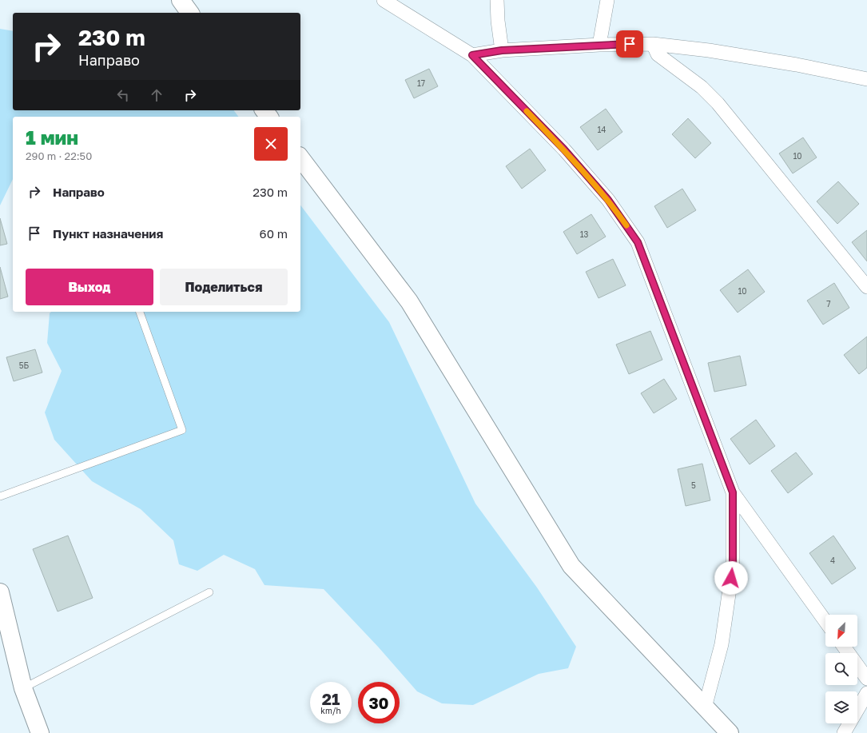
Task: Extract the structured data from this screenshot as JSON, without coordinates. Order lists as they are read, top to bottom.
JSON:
{
  "house_numbers": [
    "17",
    "14",
    "10",
    "13",
    "10",
    "7",
    "5Б",
    "5",
    "4"
  ],
  "north": "bottom left",
  "page": {
    "turn": ["230 m", "Направо"],
    "heading": ["1 мин", "290 m · 22:50"],
    "list": [
      {
        "name": "Направо",
        "value": "230 m"
      },
      {
        "name": "Пункт назначения",
        "value": "60 m"
      }
    ],
    "buttons": ["Выход", "Поделиться"],
    "speed": "21 km/h",
    "limit": "30"
  }
}
